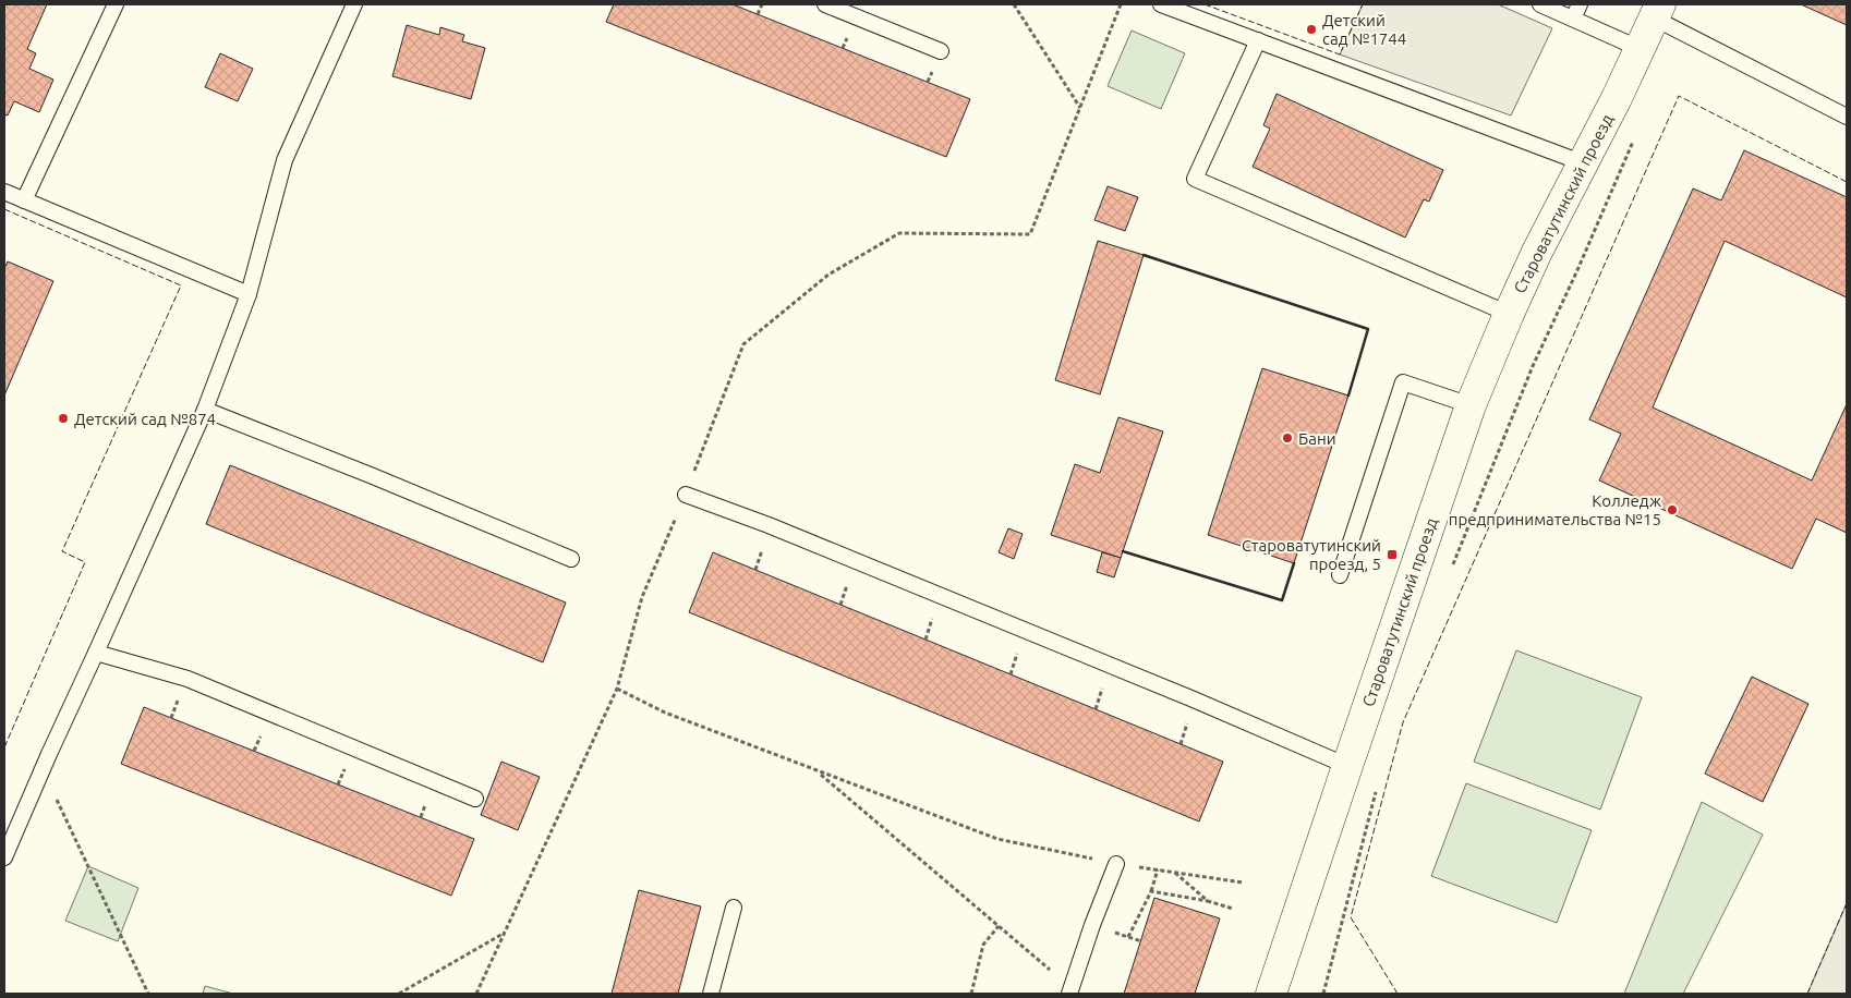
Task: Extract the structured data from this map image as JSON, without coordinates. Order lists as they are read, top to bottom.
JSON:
{
  "streets": {
    "street": ["Староватутинский проезд"]
  },
  "places": {
    "other": [
      "Детский сад №1744",
      "Детский сад №874",
      "Бани",
      "Колледж предпринимательства №15"
    ],
    "transit": ["Староватутинский проезд, 5"]
  }
}
